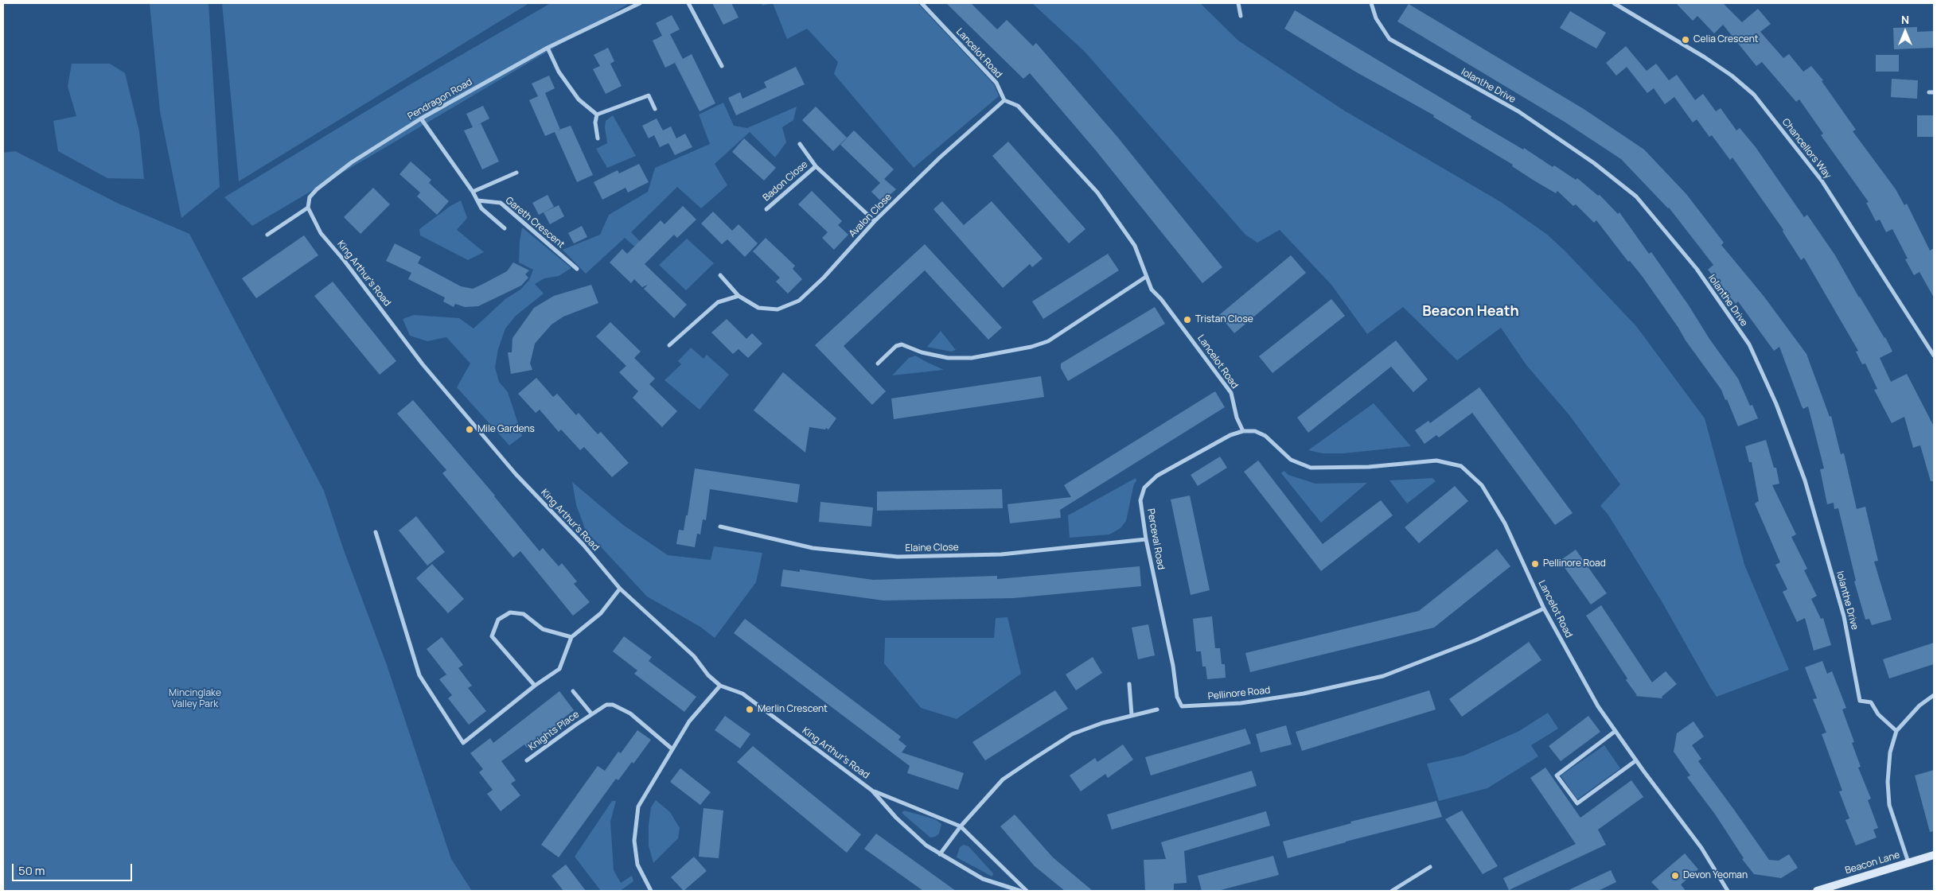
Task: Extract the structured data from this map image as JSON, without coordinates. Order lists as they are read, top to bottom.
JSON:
{
  "streets": {
    "street": [
      "Lancelot Road",
      "Iolanthe Drive",
      "Pendragon Road",
      "Chancellors Way",
      "Badon Close",
      "Avalon Close",
      "Gareth Crescent",
      "King Arthur's Road",
      "Perceval Road",
      "Elaine Close",
      "Pellinore Road",
      "Knights Place",
      "Beacon Lane"
    ]
  },
  "crossings": [
    ["Lancelot Road", "Avalon Close"],
    ["Lancelot Road", "Perceval Road"],
    ["Lancelot Road", "Pellinore Road"],
    ["Pendragon Road", "King Arthur's Road"],
    ["Badon Close", "Avalon Close"],
    ["Perceval Road", "Elaine Close"],
    ["Perceval Road", "Pellinore Road"]
  ],
  "districts": ["Beacon Heath"],
  "parks": ["Mincinglake Valley Park"],
  "places": [
    "Celia Crescent",
    "Tristan Close",
    "Mile Gardens",
    "Pellinore Road",
    "Merlin Crescent",
    "Devon Yeoman"
  ],
  "scale_bar": "50 m",
  "north": "top"
}
